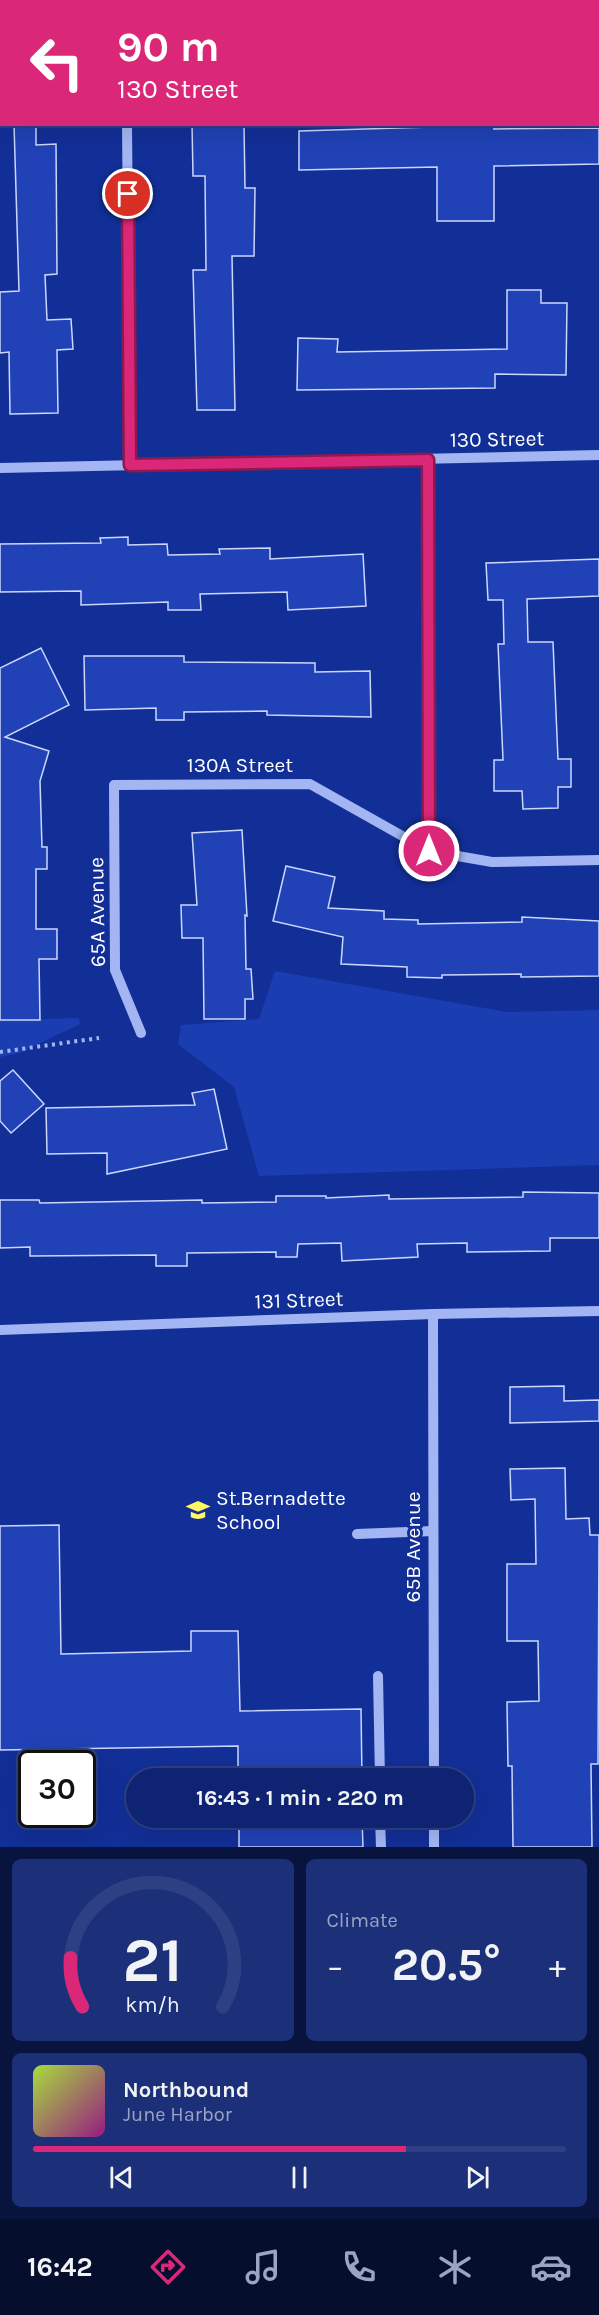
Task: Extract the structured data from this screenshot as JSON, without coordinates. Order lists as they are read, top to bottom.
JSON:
{
  "streets": {
    "street": [
      "130 Street",
      "130A Street",
      "65A Avenue",
      "131 Street",
      "65B Avenue"
    ]
  },
  "crossings": [
    ["130A Street", "65A Avenue"],
    ["131 Street", "65B Avenue"]
  ],
  "places": {
    "school or university": ["St.Bernadette School"]
  },
  "page": {
    "turn": ["90 m", "130 Street"],
    "limit": "30",
    "trip": "16:43 · 1 min · 220 m",
    "tile": "Climate",
    "heat": ["−", "20.5°", "+"],
    "song": ["Northbound", "June Harbor"],
    "tabs": "16:42",
    "gauge": ["21", "km/h"]
  }
}
